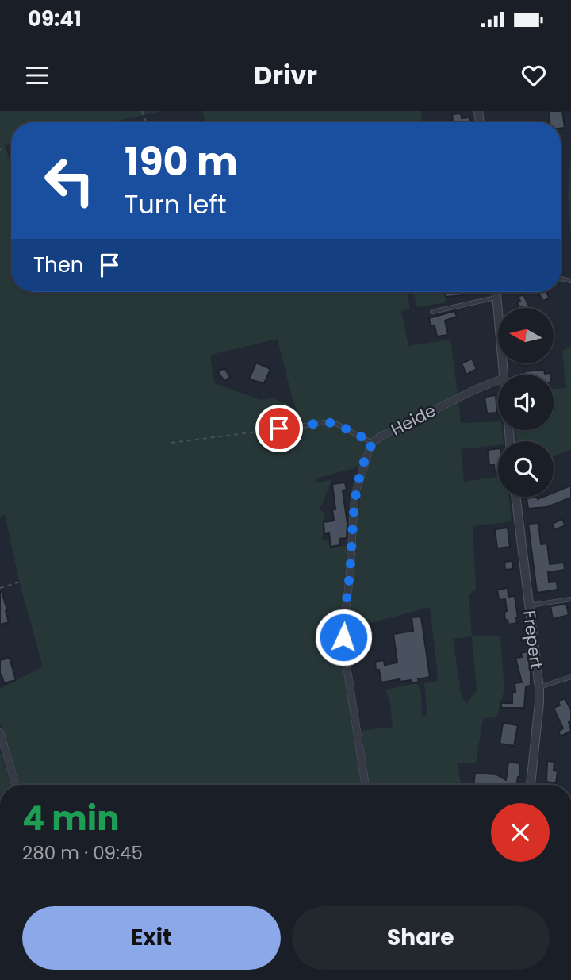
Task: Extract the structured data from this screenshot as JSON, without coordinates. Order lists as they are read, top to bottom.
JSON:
{
  "streets": {
    "street": ["Heide", "Frepert"]
  },
  "north": "left",
  "page": {
    "status": "09:41",
    "header": "Drivr",
    "turn": ["190 m", "Turn left"],
    "then": "Then",
    "heading": ["4 min", "280 m · 09:45"],
    "buttons": ["Exit", "Share"]
  }
}
